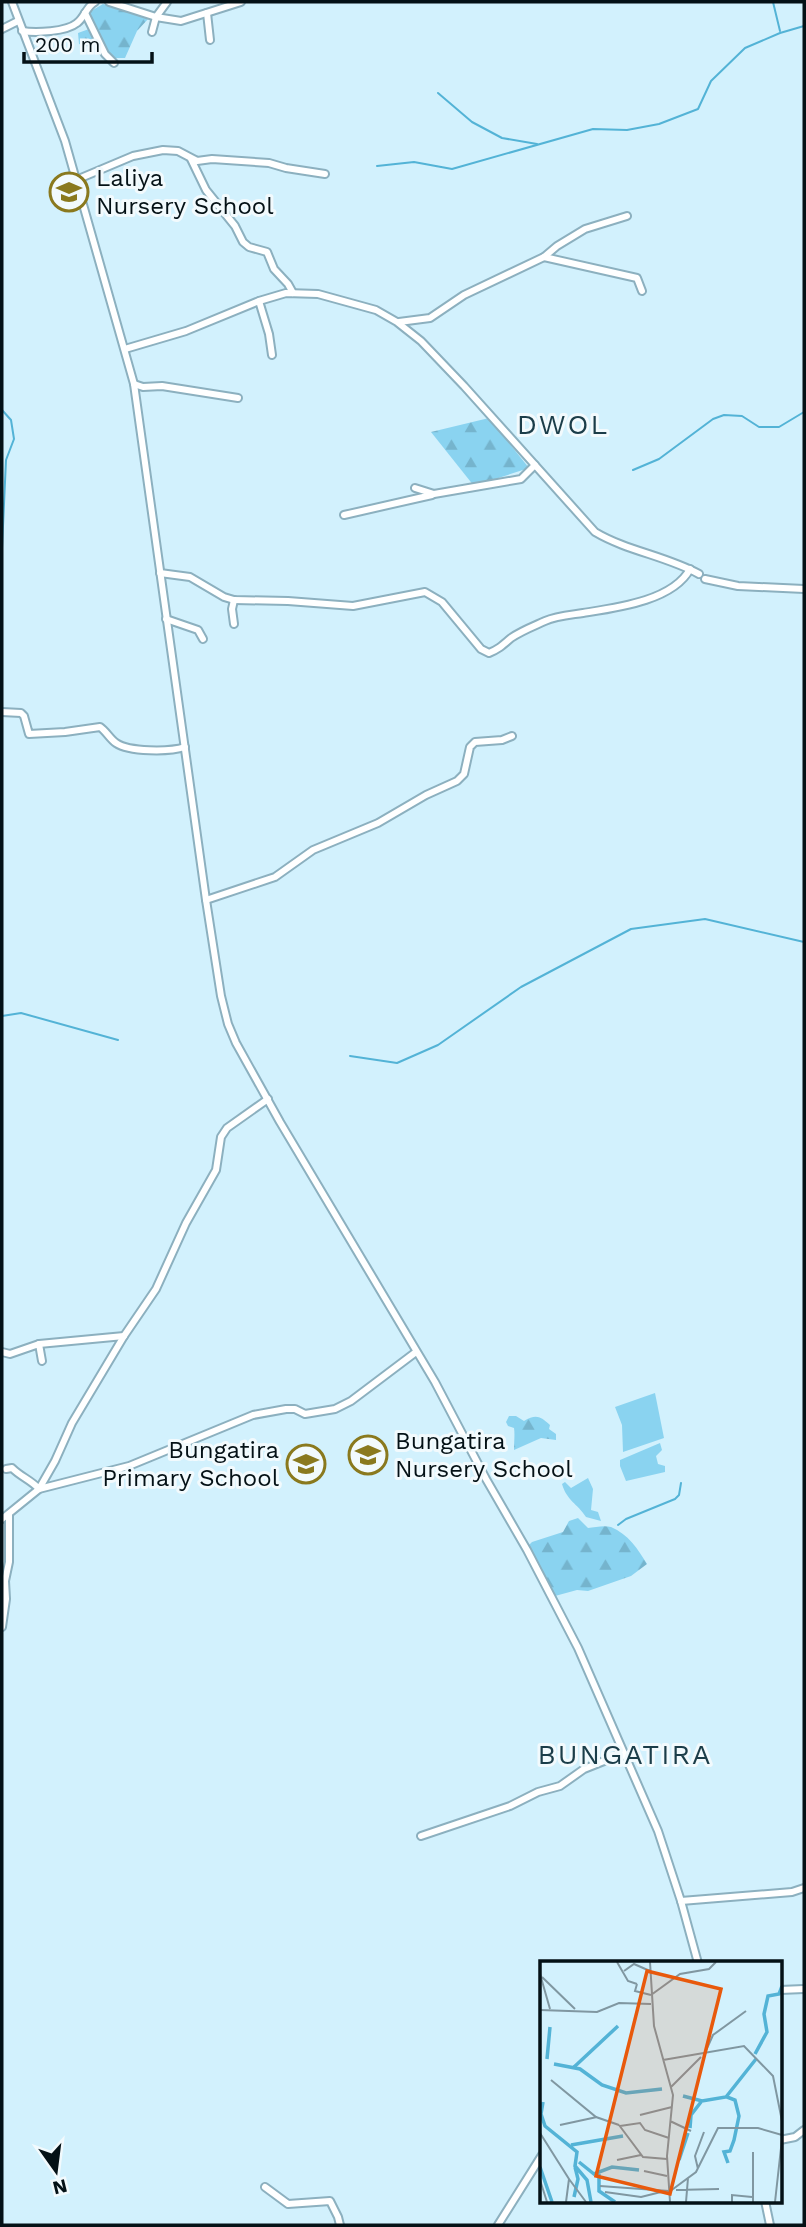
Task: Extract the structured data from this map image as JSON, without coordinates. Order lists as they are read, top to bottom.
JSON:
{
  "districts": ["DWOL", "BUNGATIRA"],
  "places": {
    "school or university": ["Laliya Nursery School", "Bungatira Nursery School", "Bungatira Primary School"]
  },
  "scale_bar": "200 m",
  "north": "bottom"
}
